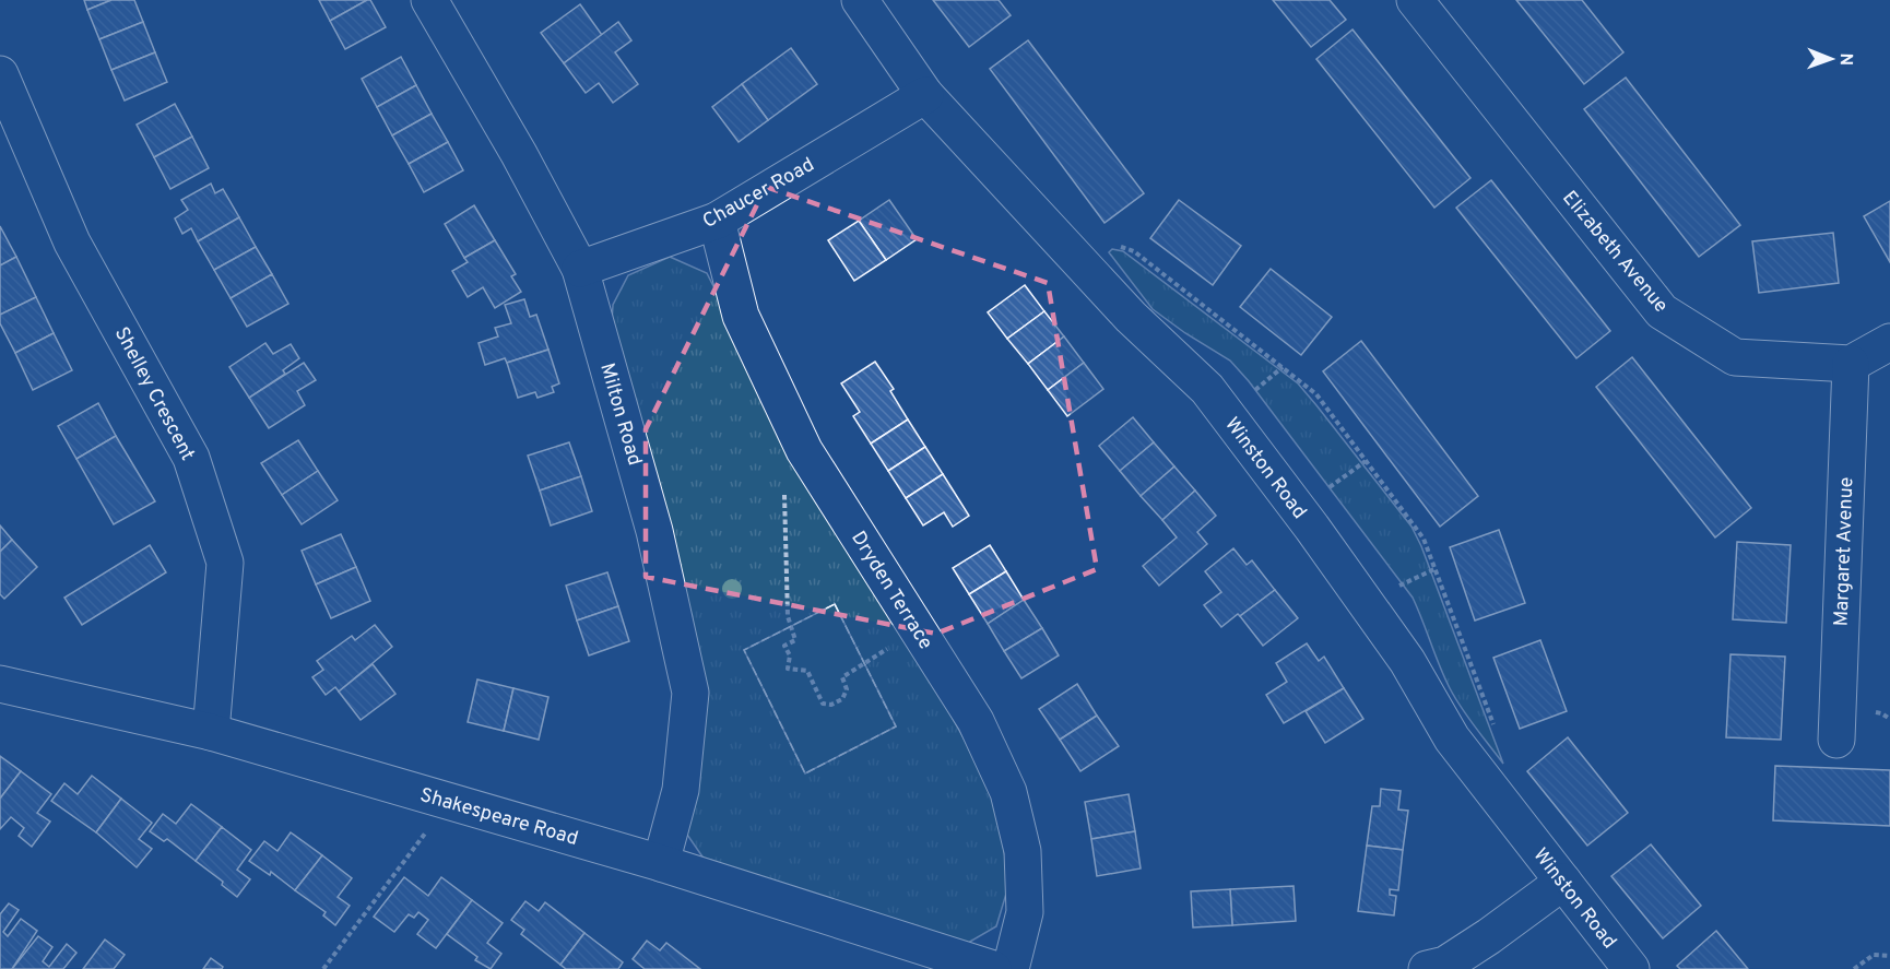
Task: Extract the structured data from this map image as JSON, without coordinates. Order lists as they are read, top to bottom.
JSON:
{
  "streets": {
    "street": [
      "Chaucer Road",
      "Elizabeth Avenue",
      "Shelley Crescent",
      "Milton Road",
      "Winston Road",
      "Margaret Avenue",
      "Dryden Terrace",
      "Shakespeare Road"
    ]
  },
  "crossings": [
    ["Chaucer Road", "Milton Road"],
    ["Chaucer Road", "Winston Road"],
    ["Chaucer Road", "Dryden Terrace"],
    ["Elizabeth Avenue", "Margaret Avenue"],
    ["Shelley Crescent", "Shakespeare Road"],
    ["Milton Road", "Shakespeare Road"]
  ],
  "north": "right"
}
